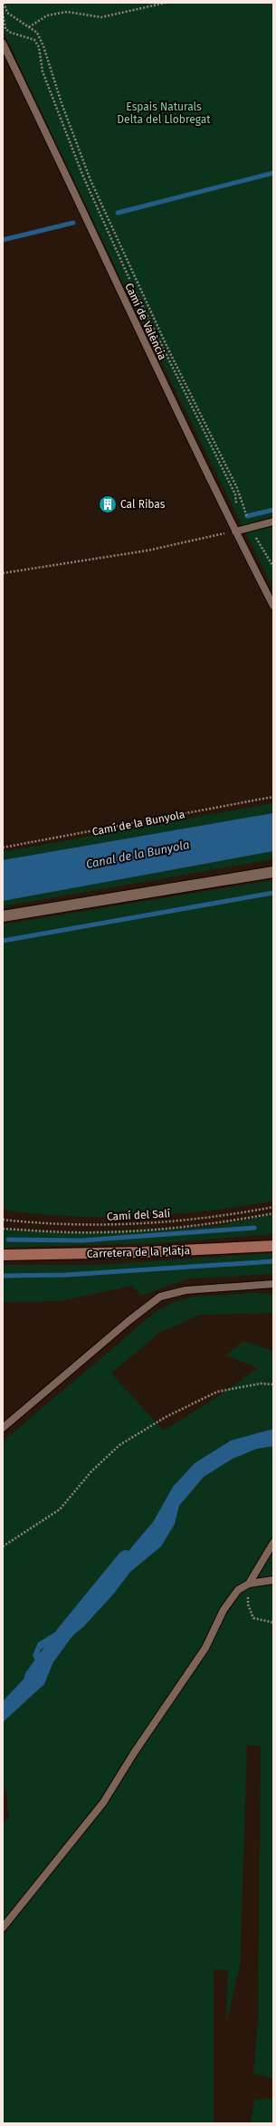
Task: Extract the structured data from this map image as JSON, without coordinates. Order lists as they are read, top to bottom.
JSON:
{
  "streets": {
    "street": ["Carretera de la Platja"],
    "lane": ["Camí de València"],
    "path": ["Camí de la Bunyola", "Camí del Salí"]
  },
  "water": ["Canal de la Bunyola"],
  "parks": ["Espais Naturals Delta del Llobregat"],
  "places": {
    "building": ["Cal Ribas"]
  }
}
